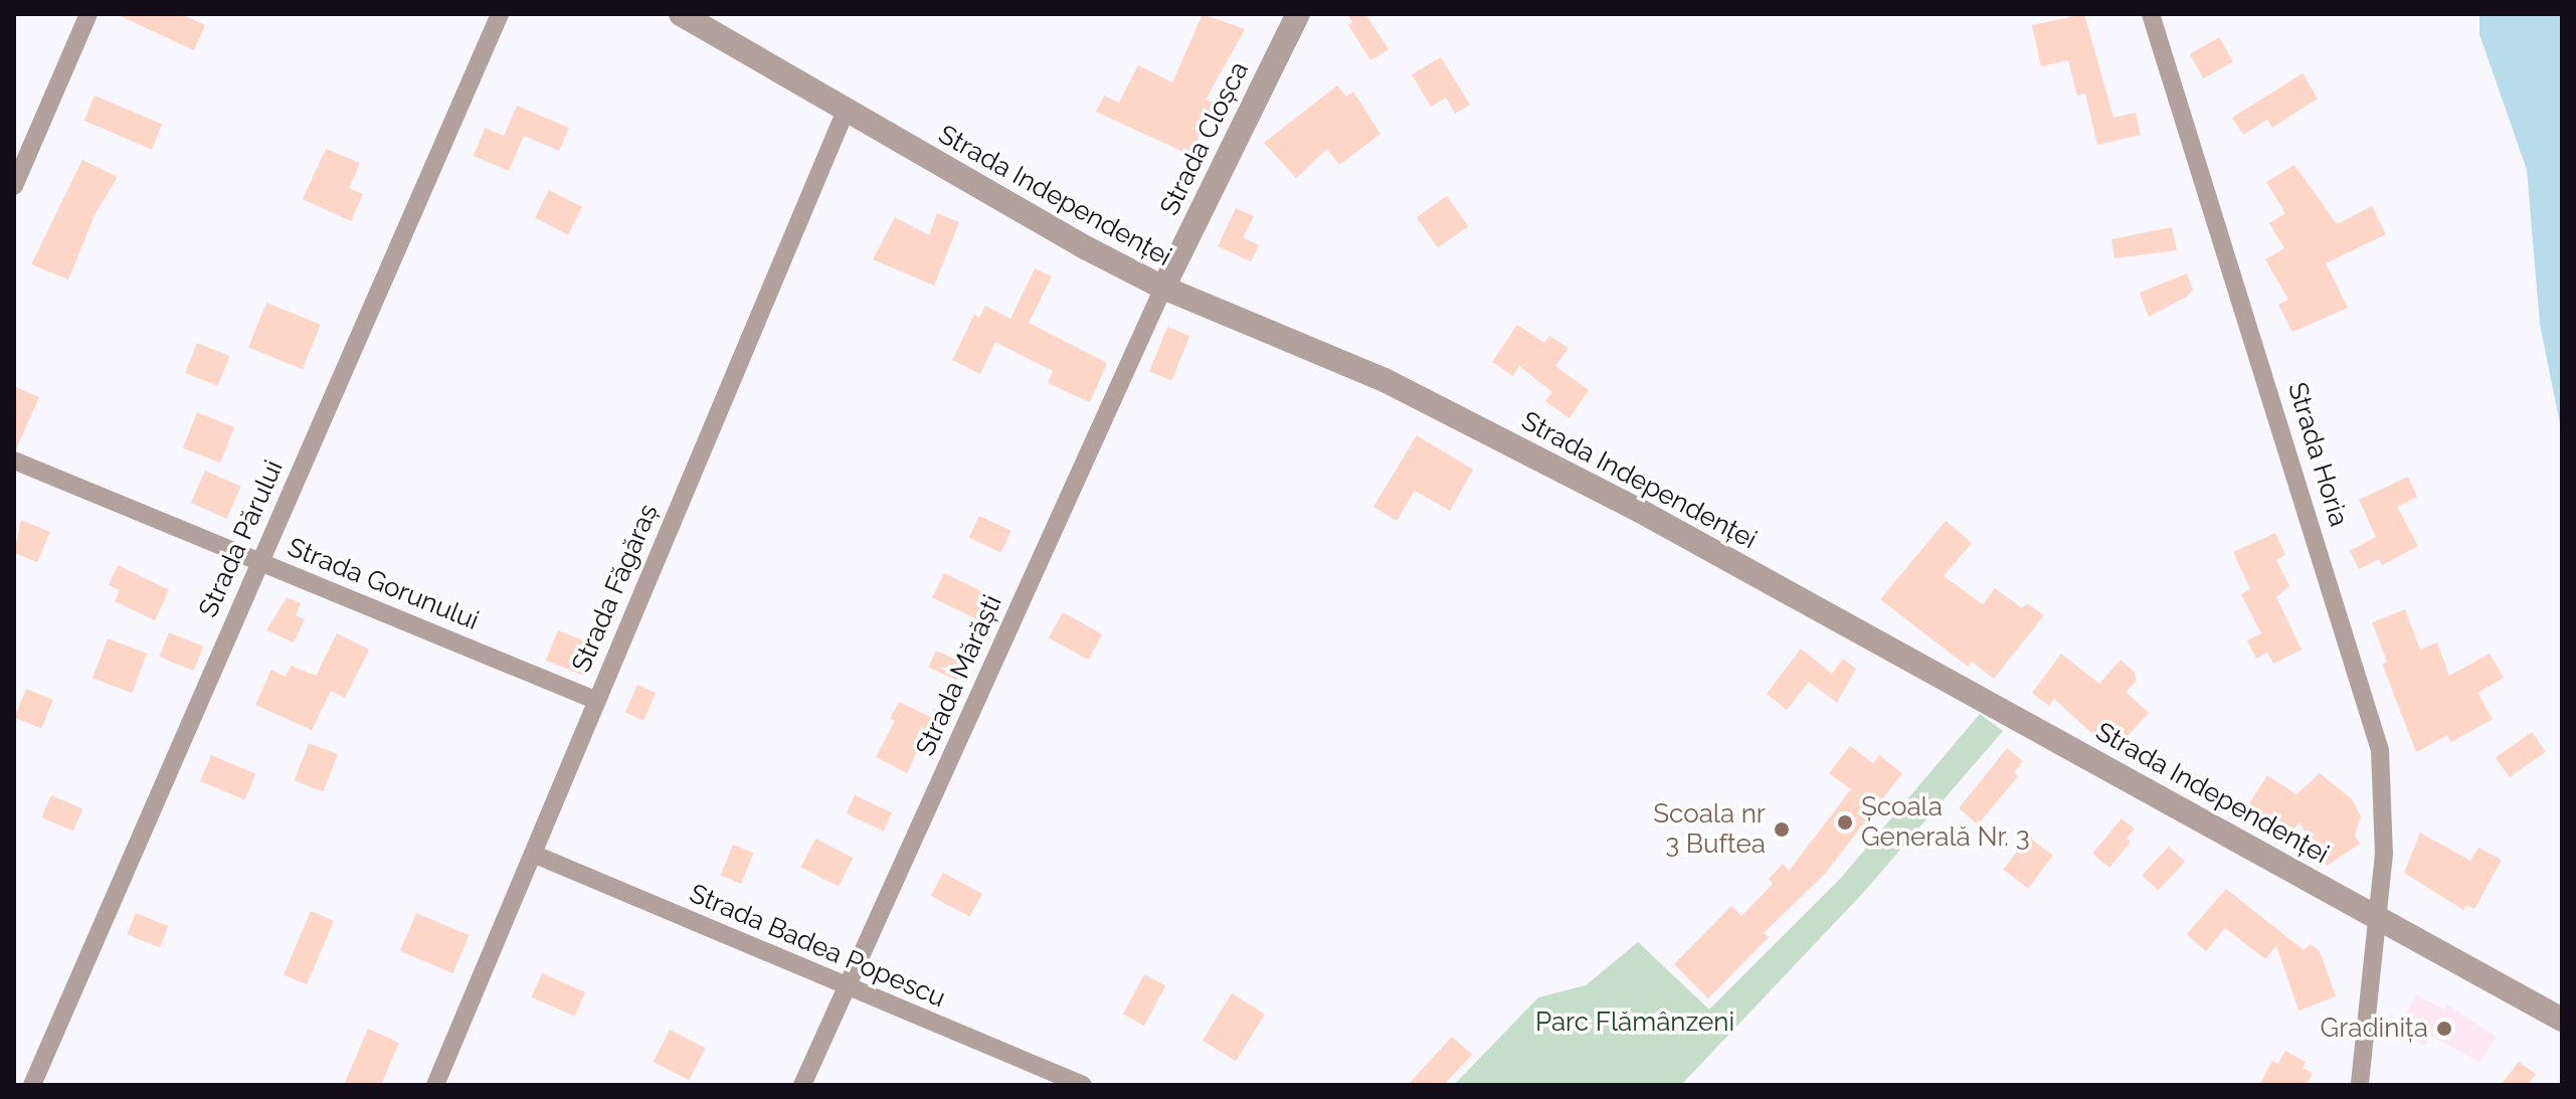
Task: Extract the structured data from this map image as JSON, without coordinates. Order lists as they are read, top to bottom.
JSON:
{
  "streets": {
    "street": [
      "Strada Cloșca",
      "Strada Independenței",
      "Strada Horia",
      "Strada Părului",
      "Strada Gorunului",
      "Strada Făgăraș",
      "Strada Mărăști",
      "Strada Badea Popescu"
    ]
  },
  "crossings": [
    ["Strada Cloșca", "Strada Independenței"],
    ["Strada Cloșca", "Strada Mărăști"],
    ["Strada Independenței", "Strada Horia"],
    ["Strada Independenței", "Strada Făgăraș"],
    ["Strada Independenței", "Strada Mărăști"],
    ["Strada Părului", "Strada Gorunului"],
    ["Strada Gorunului", "Strada Făgăraș"],
    ["Strada Făgăraș", "Strada Badea Popescu"],
    ["Strada Mărăști", "Strada Badea Popescu"]
  ],
  "parks": ["Parc Flămânzeni"],
  "places": ["Școala Generală Nr. 3", "Scoala nr 3 Buftea", "Gradinița"]
}
